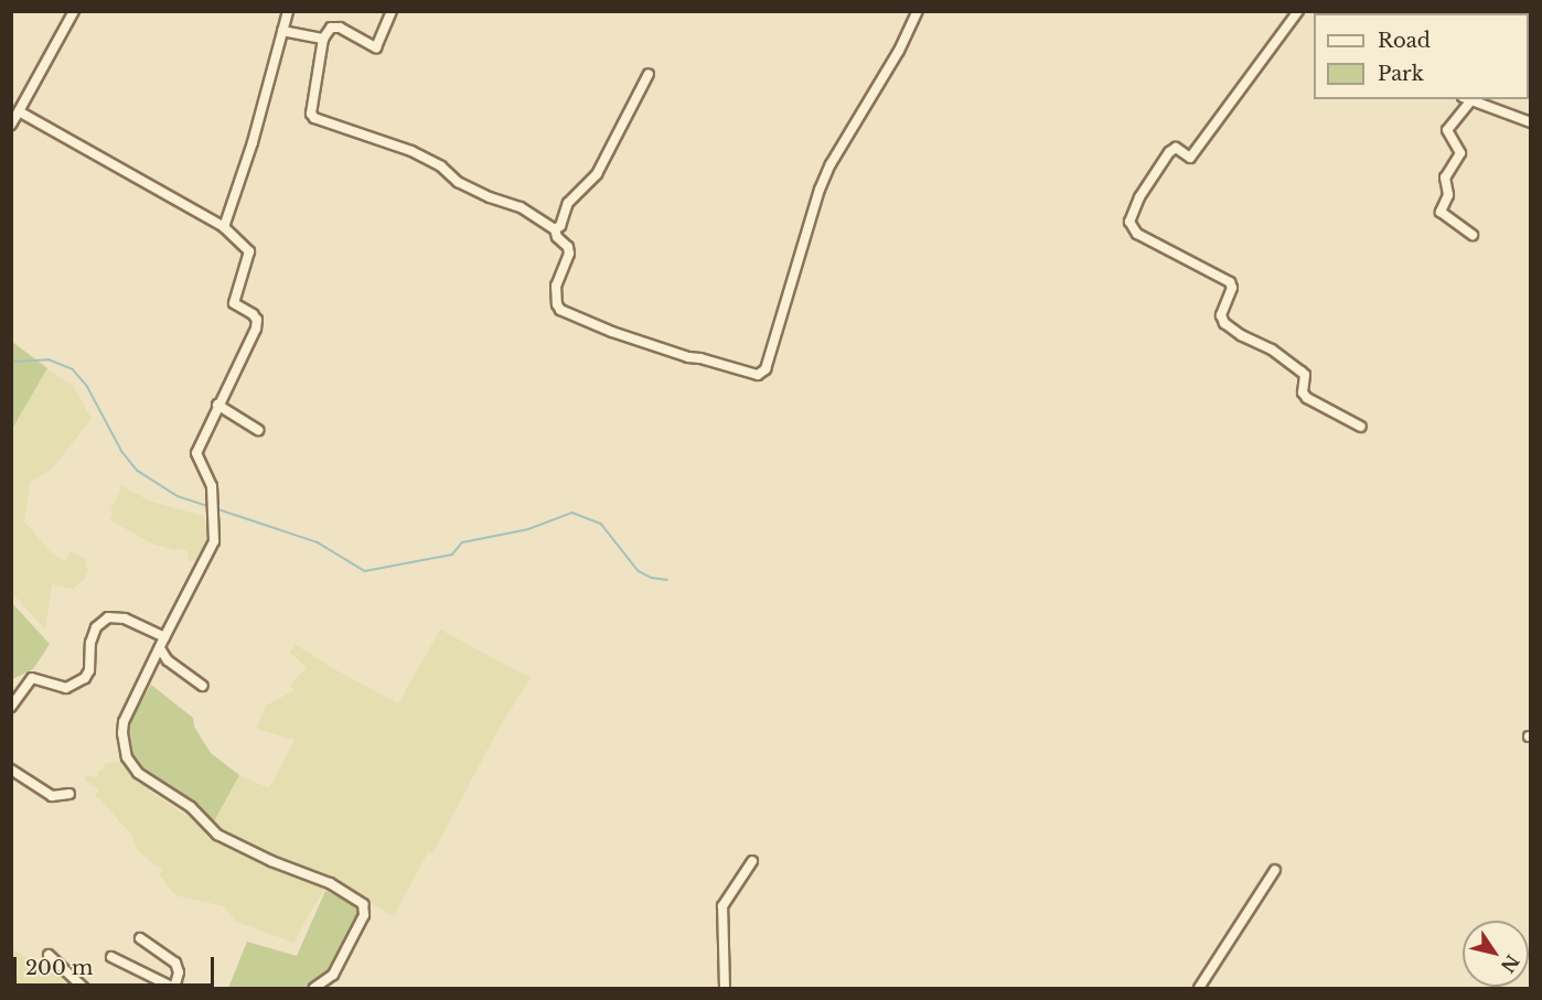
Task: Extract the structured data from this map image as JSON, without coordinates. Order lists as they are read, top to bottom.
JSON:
{
  "legend": ["Road", "Park"],
  "scale_bar": "200 m",
  "north": "bottom right"
}
